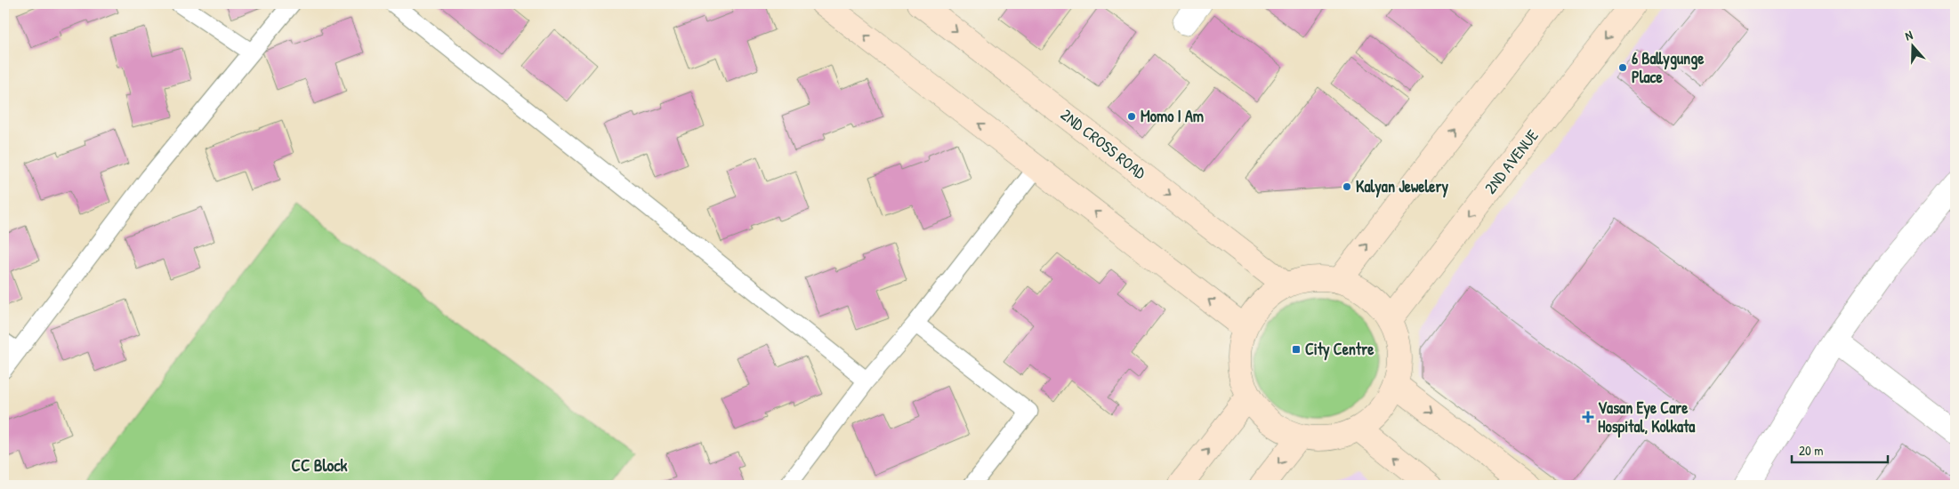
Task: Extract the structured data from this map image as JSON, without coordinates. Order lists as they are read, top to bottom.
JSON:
{
  "streets": {
    "street": ["2ND CROSS ROAD", "2ND AVENUE"]
  },
  "districts": ["CC Block"],
  "places": {
    "other": ["6 Ballygunge Place", "Momo I Am", "Kalyan Jewelery"],
    "transit": ["City Centre"],
    "health": ["Vasan Eye Care Hospital, Kolkata"]
  },
  "scale_bar": "20 m",
  "north": "top"
}
